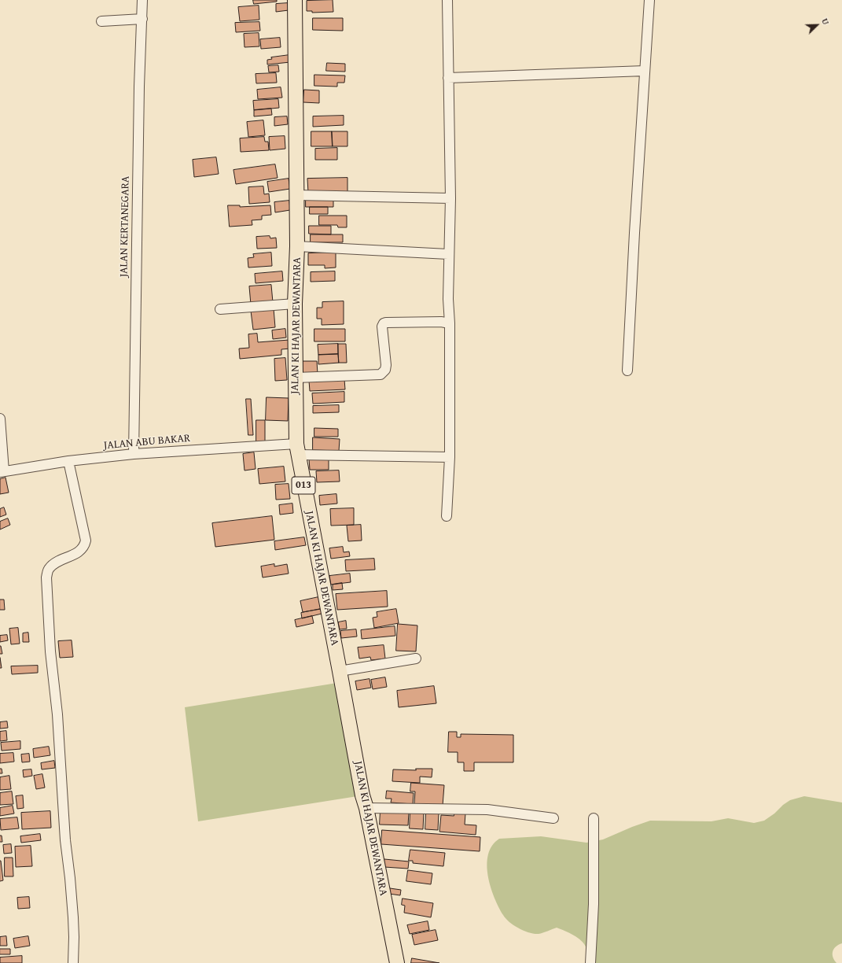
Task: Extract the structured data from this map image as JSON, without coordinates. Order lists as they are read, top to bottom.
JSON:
{
  "streets": {
    "main road": ["JALAN KI HAJAR DEWANTARA", "013"],
    "street": ["JALAN KERTANEGARA", "JALAN ABU BAKAR"]
  },
  "crossings": [
    ["JALAN KERTANEGARA", "JALAN ABU BAKAR"],
    ["JALAN KI HAJAR DEWANTARA", "JALAN ABU BAKAR"]
  ],
  "north": "top right"
}
